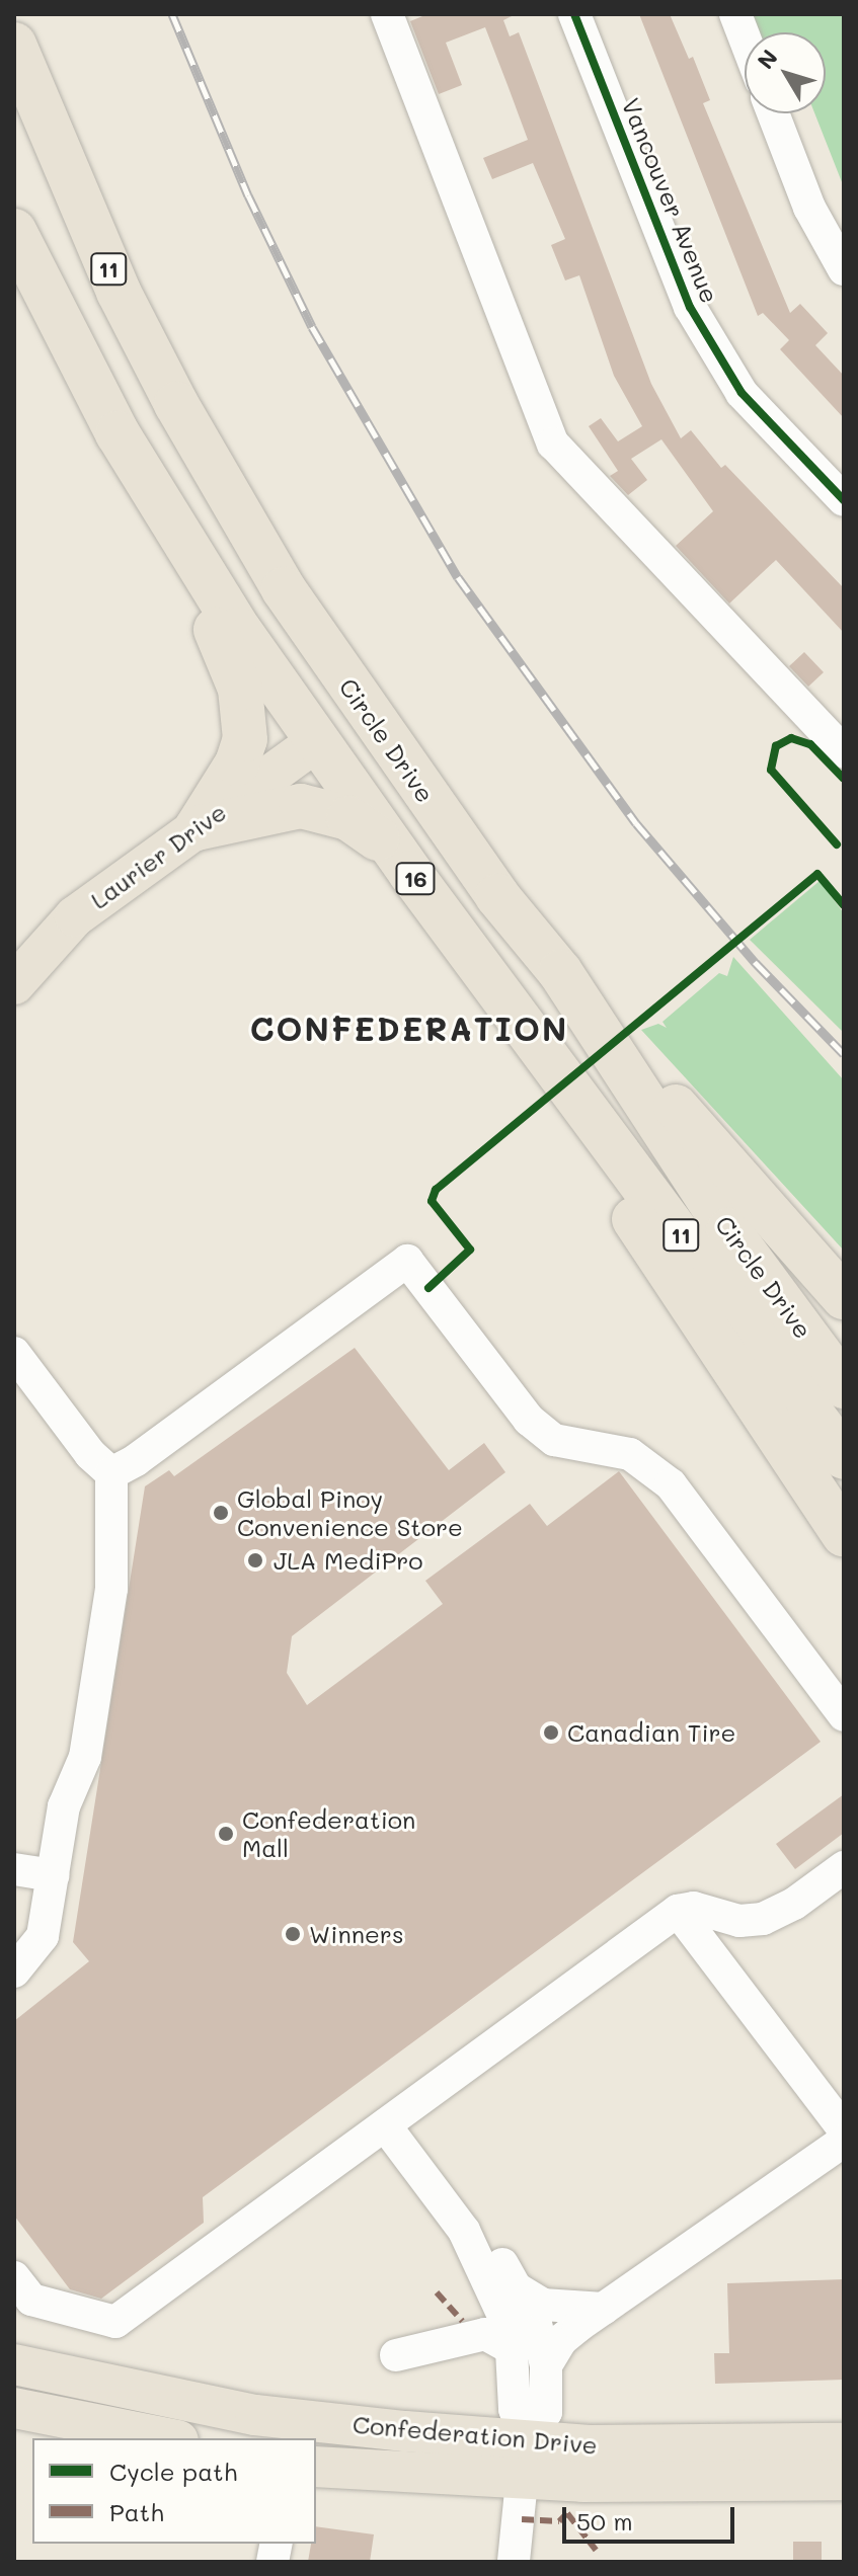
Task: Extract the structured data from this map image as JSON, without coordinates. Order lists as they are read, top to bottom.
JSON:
{
  "streets": {
    "highway": ["11", "Circle Drive", "16"],
    "main road": ["Laurier Drive", "Confederation Drive"],
    "street": ["Vancouver Avenue"]
  },
  "crossings": [
    ["Circle Drive", "Laurier Drive"],
    ["Circle Drive", "16"],
    ["Laurier Drive", "16"]
  ],
  "districts": ["CONFEDERATION"],
  "places": [
    "Global Pinoy Convenience Store",
    "JLA MediPro",
    "Canadian Tire",
    "Confederation Mall",
    "Winners"
  ],
  "legend": ["Cycle path", "Path"],
  "scale_bar": "50 m",
  "north": "top left"
}
